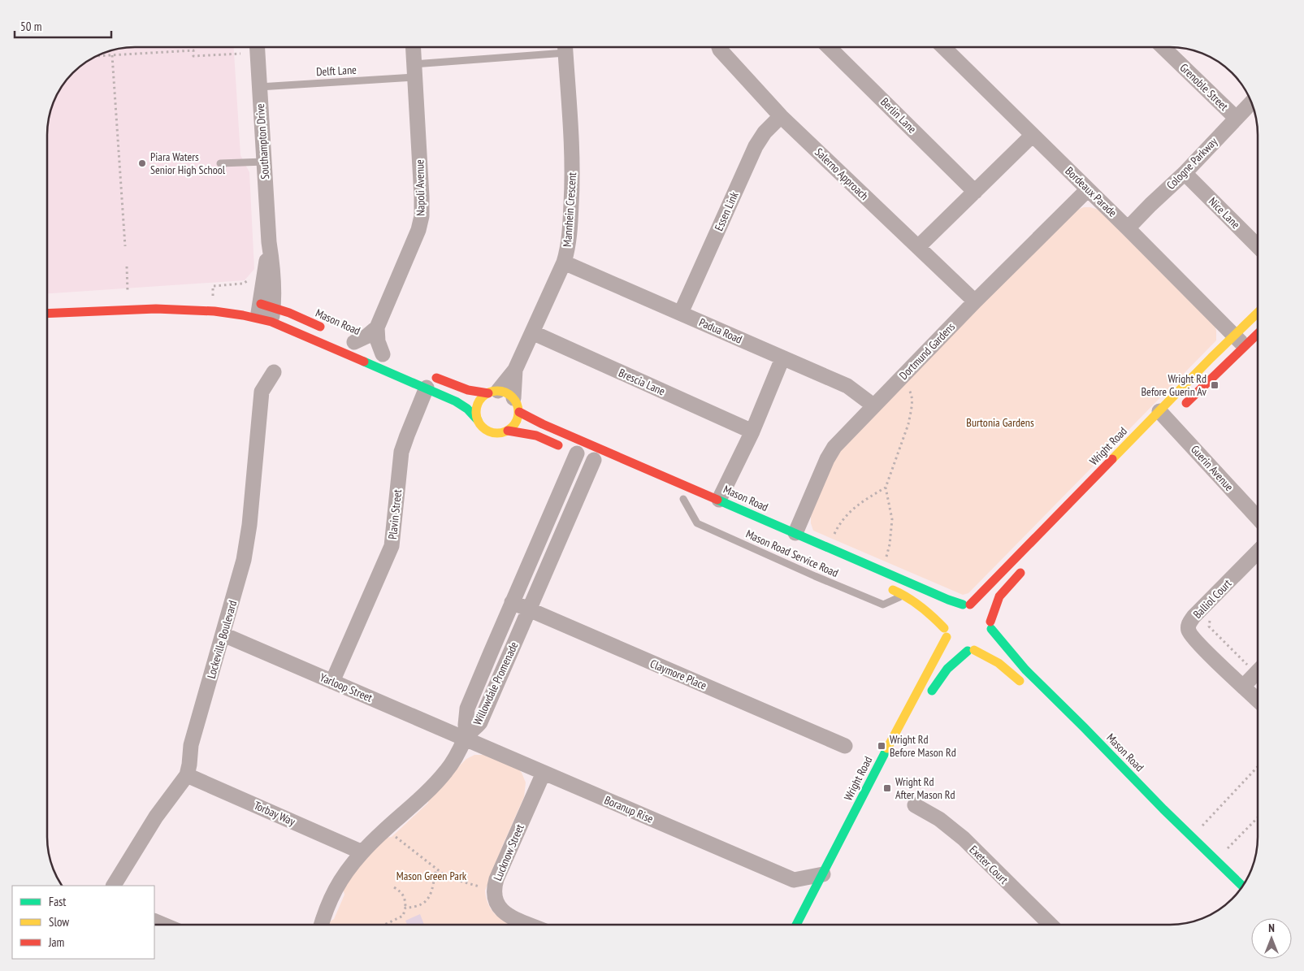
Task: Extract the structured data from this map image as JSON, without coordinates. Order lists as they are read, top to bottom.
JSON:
{
  "streets": {
    "street": [
      "Grenoble Street",
      "Berlin Lane",
      "Southampton Drive",
      "Cologne Parkway",
      "Salerno Approach",
      "Napoli Avenue",
      "Bordeaux Parade",
      "Mannhein Crescent",
      "Essen Link",
      "Nice Lane",
      "Mason Road",
      "Padua Road",
      "Dortmund Gardens",
      "Brescia Lane",
      "Wright Road",
      "Guerin Avenue",
      "Plavin Street",
      "Balliol Court",
      "Lockeville Boulevard",
      "Claymore Place",
      "Willowdale Promenade",
      "Yarloop Street",
      "Boranup Rise",
      "Torbay Way",
      "Lucknow Street",
      "Exeter Court"
    ],
    "lane": ["Delft Lane", "Mason Road Service Road"]
  },
  "crossings": [
    ["Delft Lane", "Southampton Drive"],
    ["Delft Lane", "Napoli Avenue"],
    ["Grenoble Street", "Cologne Parkway"],
    ["Southampton Drive", "Mason Road"],
    ["Cologne Parkway", "Bordeaux Parade"],
    ["Cologne Parkway", "Nice Lane"],
    ["Salerno Approach", "Essen Link"],
    ["Salerno Approach", "Dortmund Gardens"],
    ["Bordeaux Parade", "Dortmund Gardens"],
    ["Bordeaux Parade", "Wright Road"],
    ["Mannhein Crescent", "Mason Road"],
    ["Mannhein Crescent", "Padua Road"],
    ["Mannhein Crescent", "Brescia Lane"],
    ["Essen Link", "Padua Road"],
    ["Mason Road", "Dortmund Gardens"],
    ["Mason Road", "Wright Road"],
    ["Mason Road", "Plavin Street"],
    ["Padua Road", "Dortmund Gardens"],
    ["Wright Road", "Guerin Avenue"],
    ["Plavin Street", "Yarloop Street"],
    ["Lockeville Boulevard", "Yarloop Street"],
    ["Lockeville Boulevard", "Torbay Way"],
    ["Claymore Place", "Willowdale Promenade"],
    ["Willowdale Promenade", "Yarloop Street"],
    ["Willowdale Promenade", "Boranup Rise"],
    ["Willowdale Promenade", "Torbay Way"],
    ["Yarloop Street", "Boranup Rise"],
    ["Boranup Rise", "Lucknow Street"]
  ],
  "parks": ["Burtonia Gardens", "Mason Green Park"],
  "places": {
    "other": ["Piara Waters Senior High School"],
    "transit": ["Wright Rd Before Guerin Av", "Wright Rd Before Mason Rd", "Wright Rd After Mason Rd"]
  },
  "legend": ["Fast", "Slow", "Jam"],
  "scale_bar": "50 m",
  "north": "top"
}
